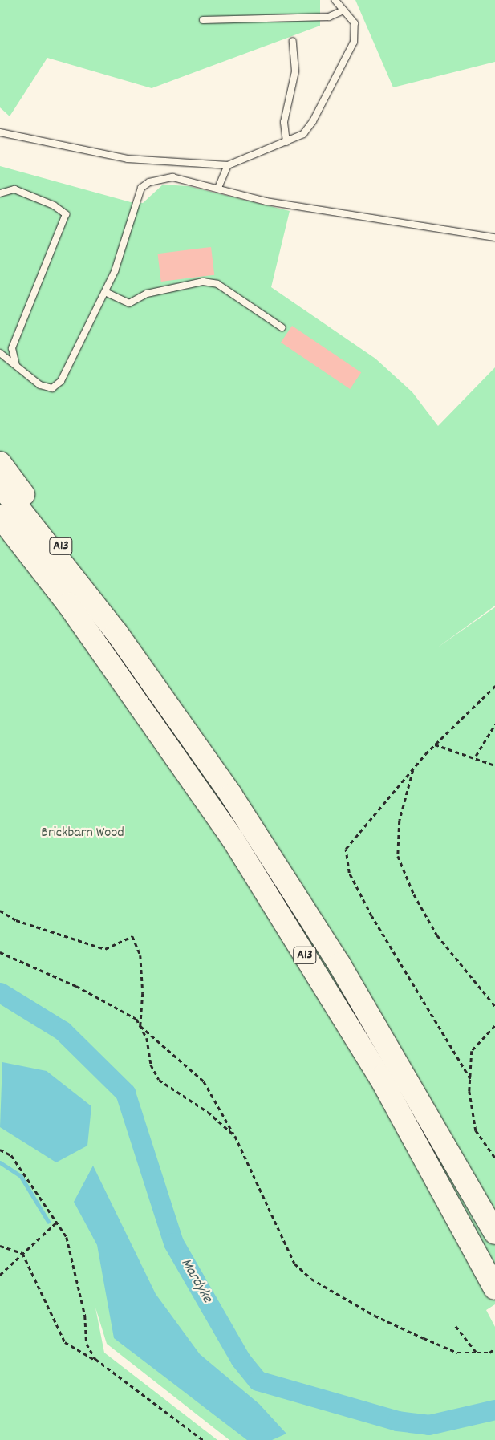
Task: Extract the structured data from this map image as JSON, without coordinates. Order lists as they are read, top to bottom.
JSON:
{
  "streets": {
    "highway": ["A13"]
  },
  "water": ["Mardyke"],
  "parks": ["Brickbarn Wood"]
}
